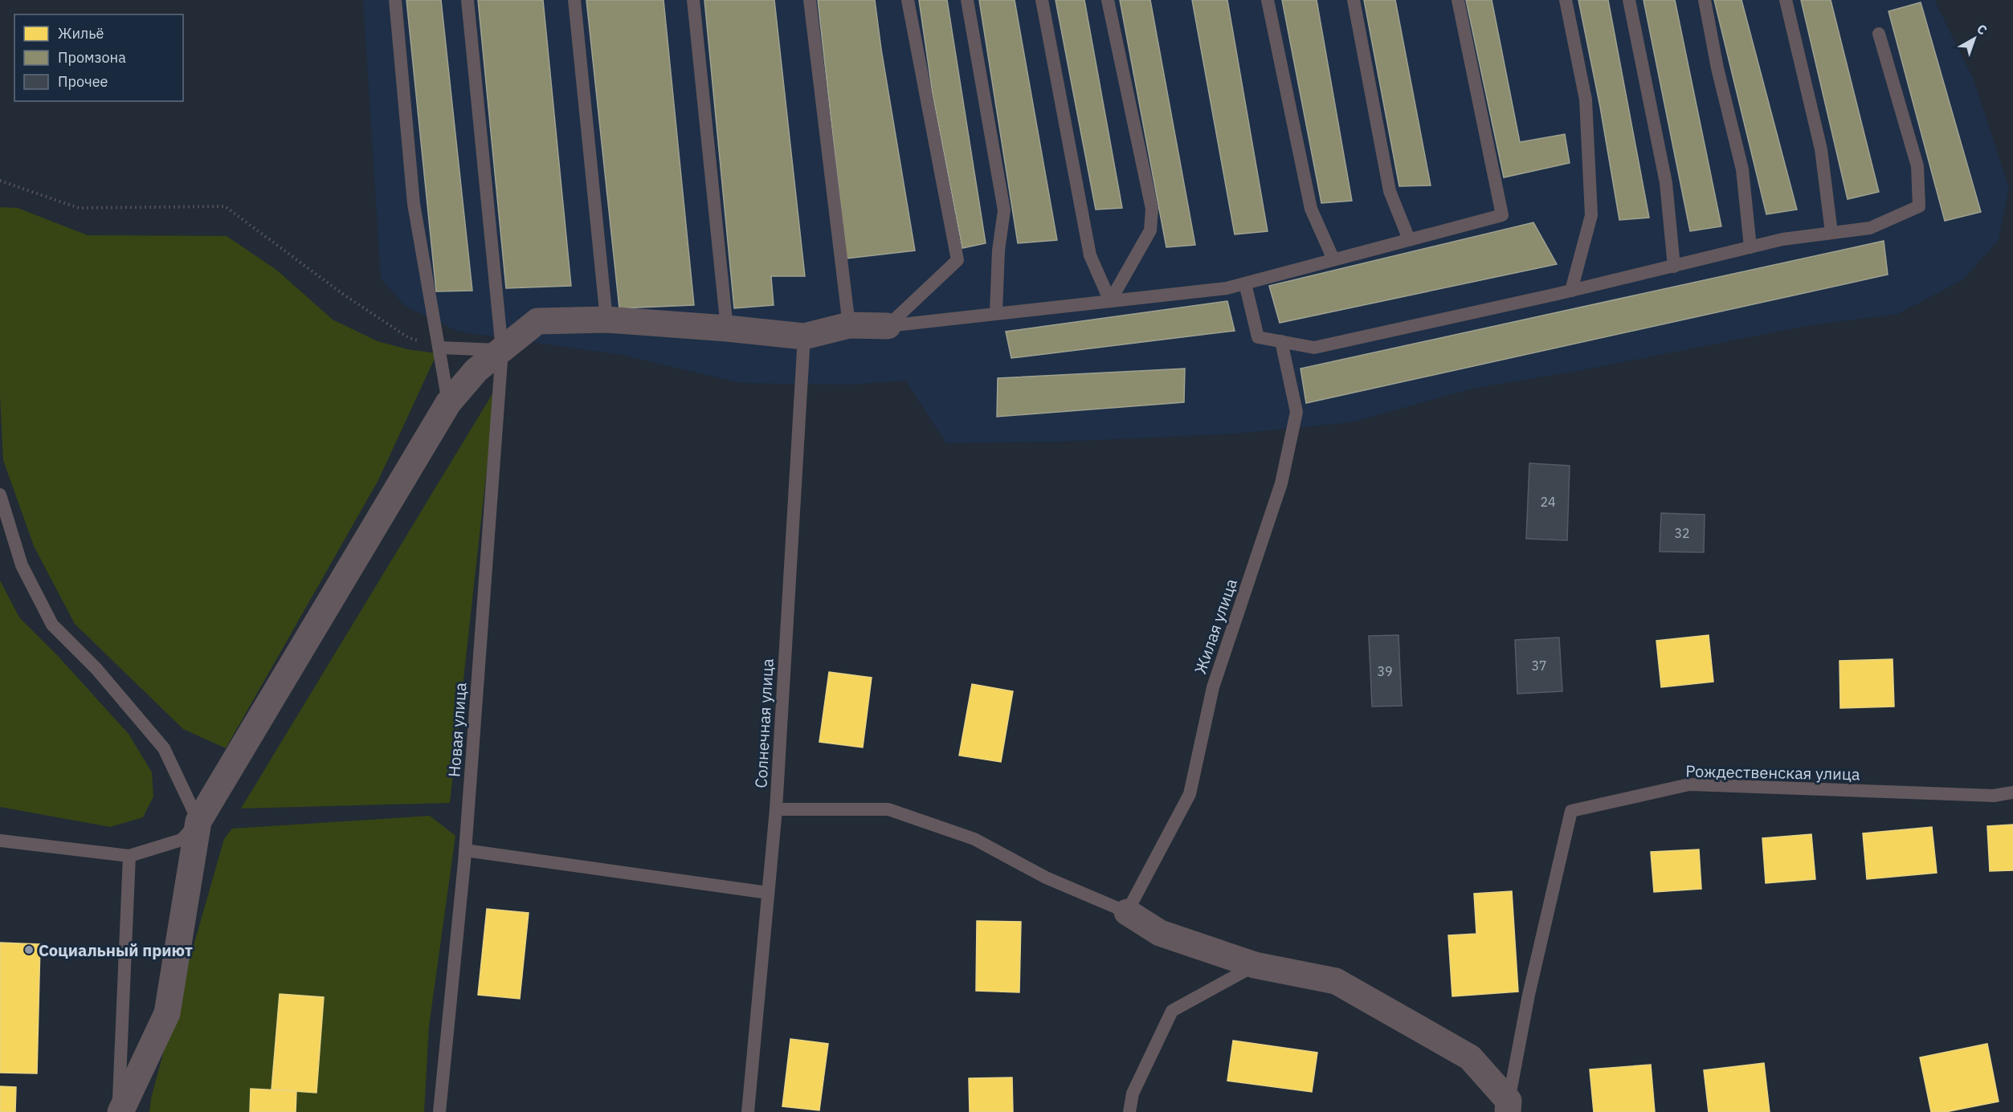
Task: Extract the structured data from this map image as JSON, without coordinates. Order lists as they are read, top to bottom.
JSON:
{
  "streets": {
    "lane": [
      "Жилая улица",
      "Солнечная улица",
      "Новая улица",
      "Рождественская улица"
    ]
  },
  "places": ["Социальный приют"],
  "house_numbers": [
    "24",
    "32",
    "37",
    "39"
  ],
  "legend": ["Жильё", "Промзона", "Прочее"],
  "north": "top right"
}
